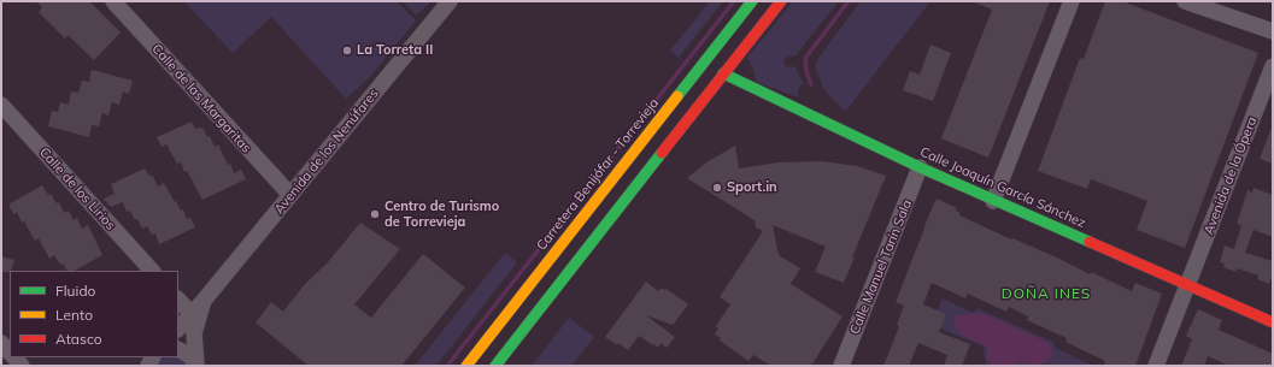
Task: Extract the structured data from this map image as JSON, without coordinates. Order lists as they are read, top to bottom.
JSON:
{
  "streets": {
    "main road": ["Carretera Benijófar - Torrevieja", "Calle Joaquín García Sánchez"],
    "street": [
      "Calle de las Margaritas",
      "Avenida de los Nenúfares",
      "Avenida de la Ópera",
      "Calle de los Lirios",
      "Calle Manuel Tarín Sala"
    ]
  },
  "crossings": [
    ["Calle de las Margaritas", "Avenida de los Nenúfares"],
    ["Avenida de la Ópera", "Calle Joaquín García Sánchez"],
    ["Calle Joaquín García Sánchez", "Calle Manuel Tarín Sala"]
  ],
  "districts": ["DOÑA INES"],
  "places": ["La Torreta II", "Sport.in", "Centro de Turismo de Torrevieja"],
  "legend": ["Fluido", "Lento", "Atasco"]
}
